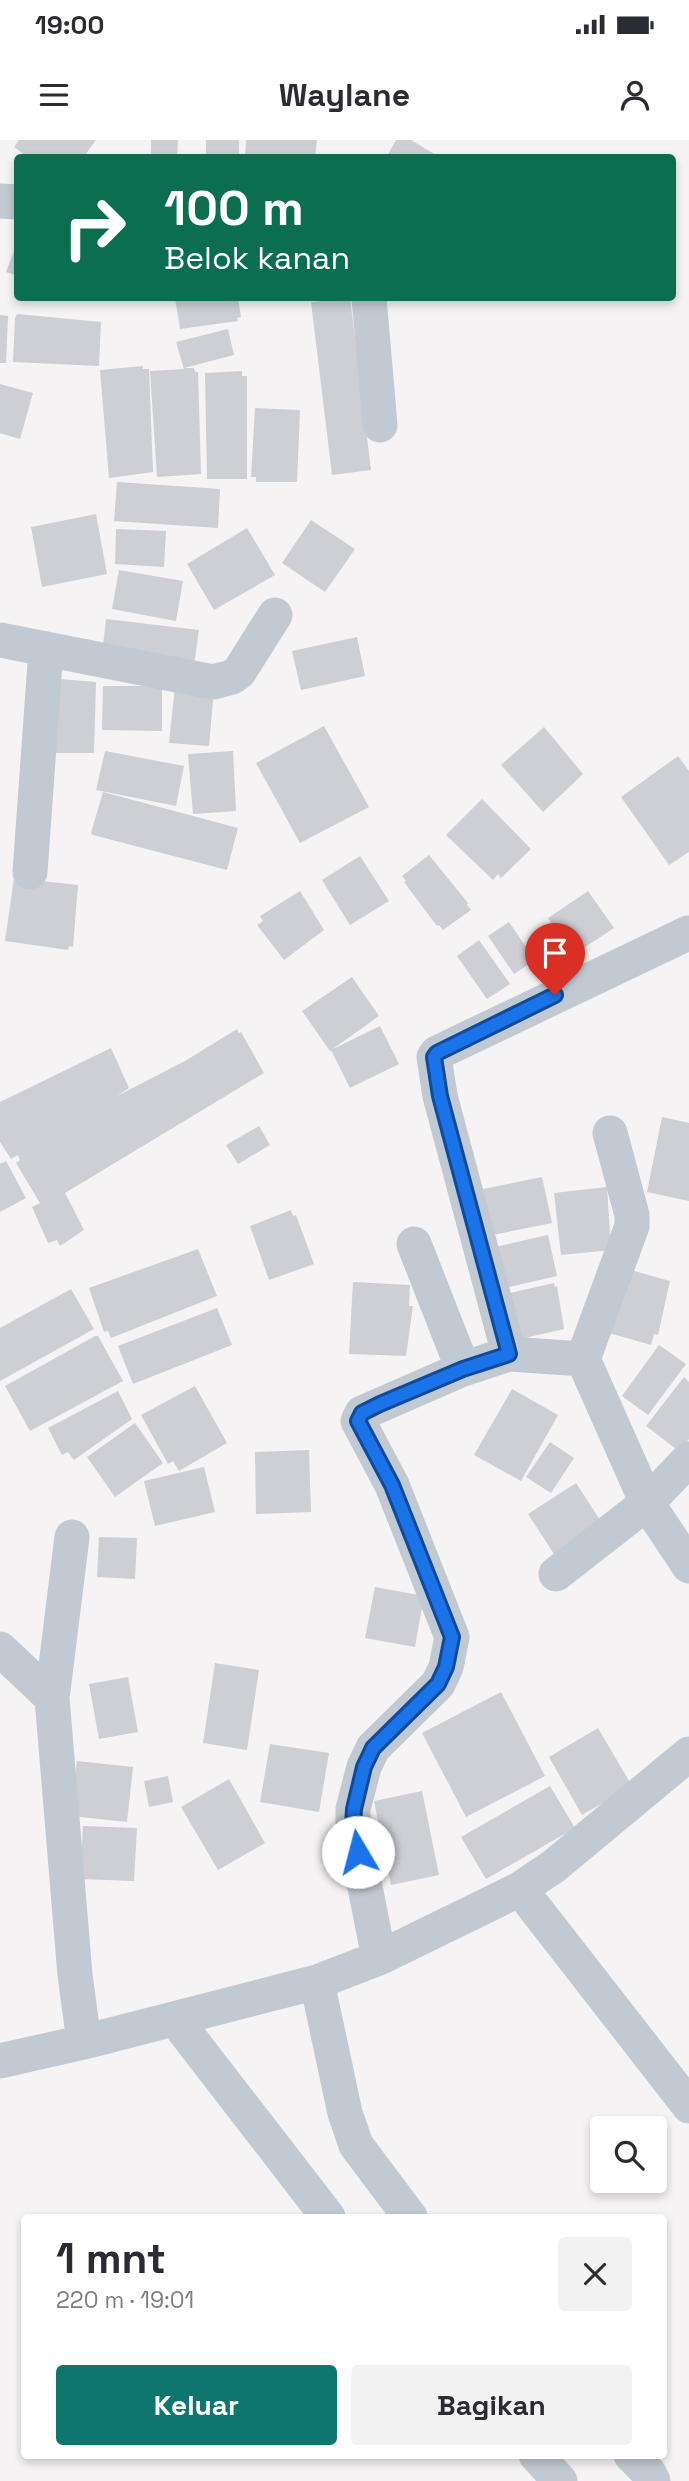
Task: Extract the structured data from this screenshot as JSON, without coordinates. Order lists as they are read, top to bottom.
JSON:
{
  "page": {
    "status": "19:00",
    "header": "Waylane",
    "turn": ["100 m", "Belok kanan"],
    "heading": ["1 mnt", "220 m · 19:01"],
    "buttons": ["Keluar", "Bagikan"]
  }
}
